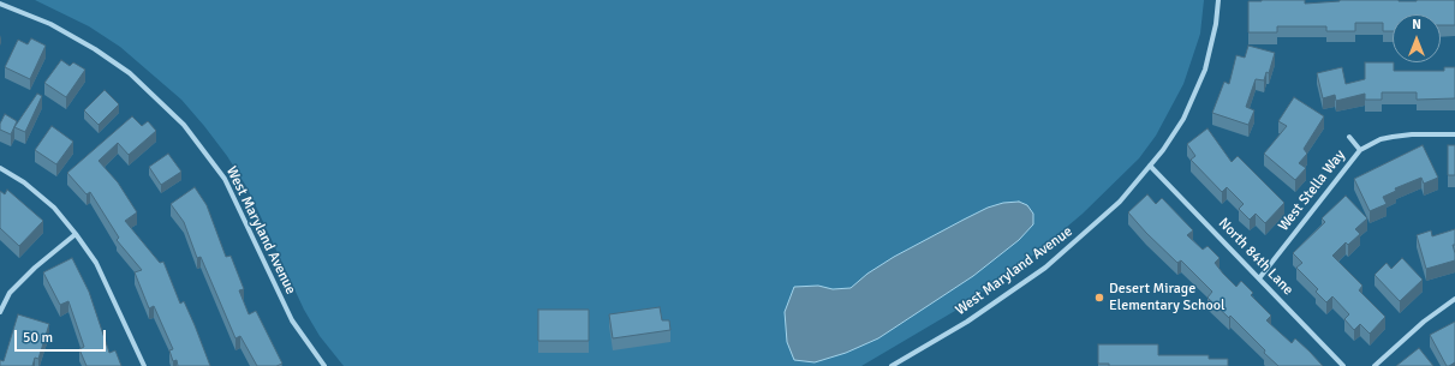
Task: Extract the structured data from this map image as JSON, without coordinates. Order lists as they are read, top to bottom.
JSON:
{
  "streets": {
    "street": ["West Stella Way", "West Maryland Avenue", "North 84th Lane"]
  },
  "crossings": [
    ["West Stella Way", "North 84th Lane"],
    ["West Maryland Avenue", "North 84th Lane"]
  ],
  "places": ["Desert Mirage Elementary School"],
  "scale_bar": "50 m",
  "north": "top"
}
